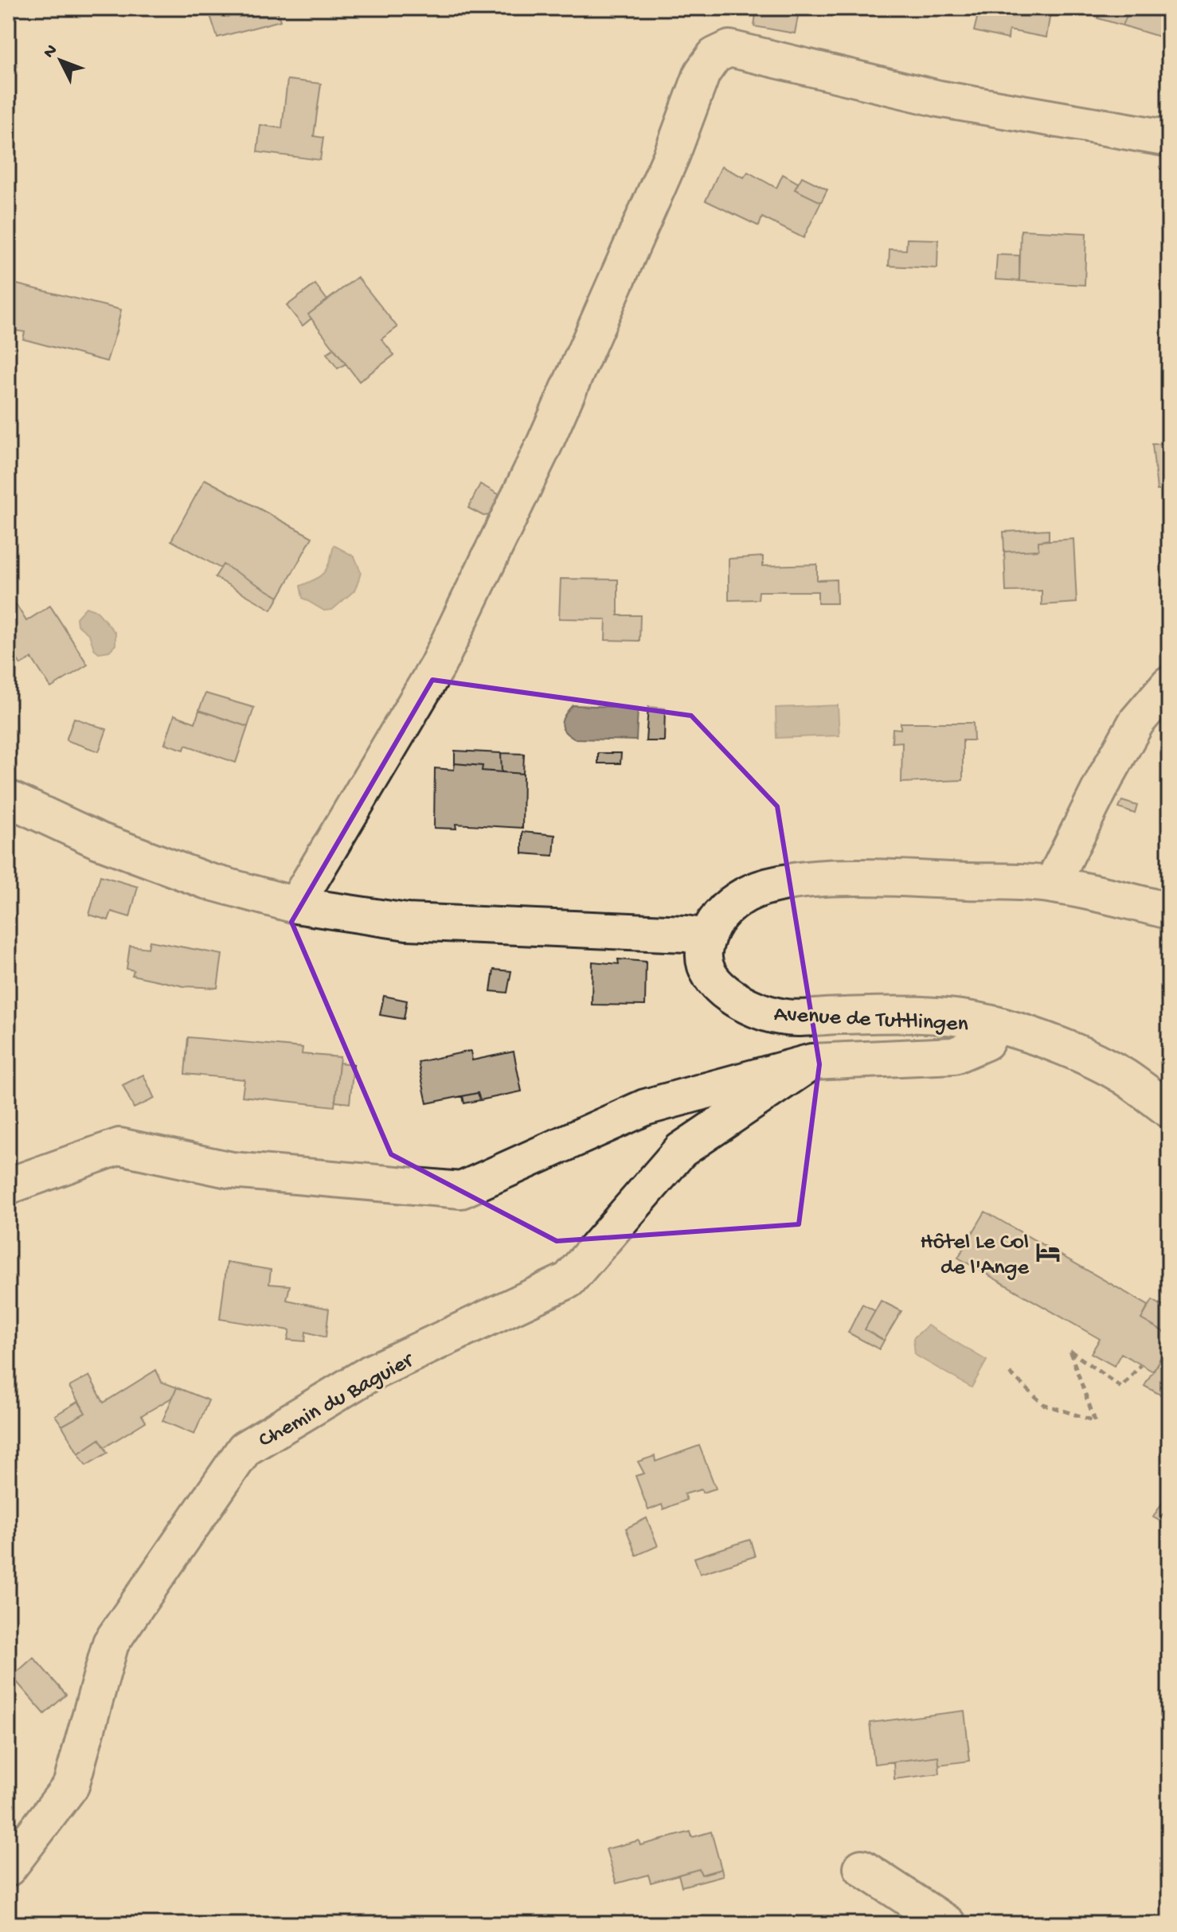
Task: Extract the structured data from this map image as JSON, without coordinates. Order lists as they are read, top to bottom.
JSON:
{
  "streets": {
    "street": ["Avenue de Tuttlingen", "Chemin du Baguier"]
  },
  "places": {
    "hotel": ["Hôtel Le Col de l'Ange"]
  },
  "north": "top left"
}
